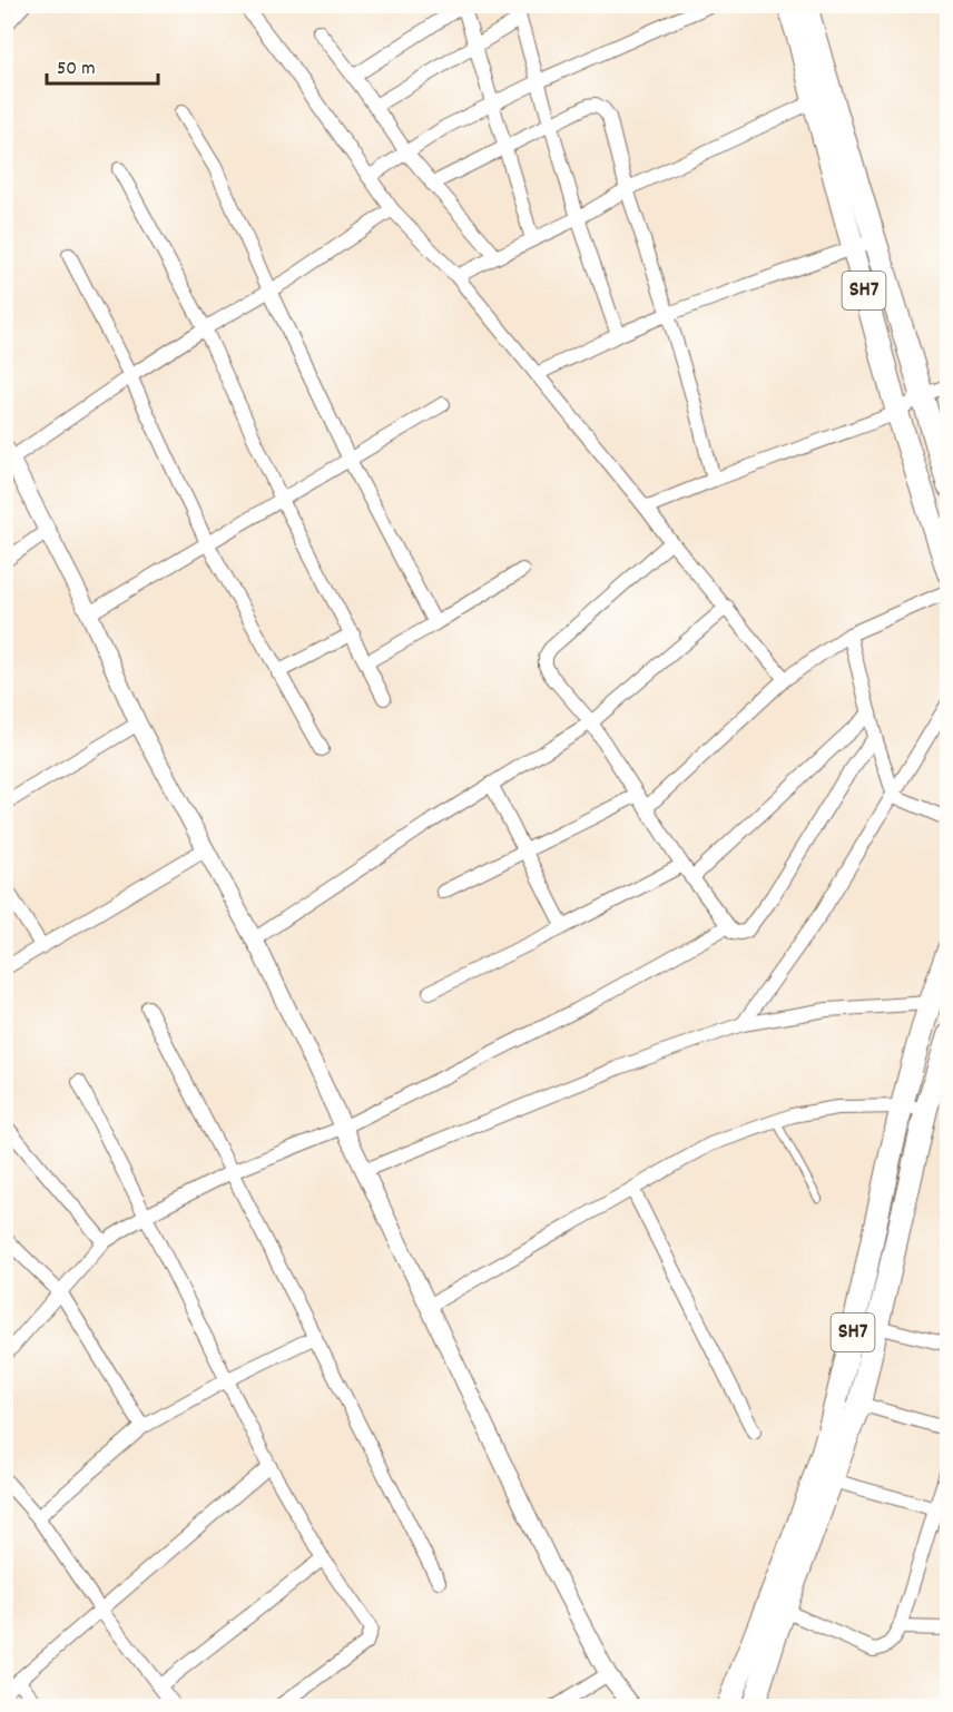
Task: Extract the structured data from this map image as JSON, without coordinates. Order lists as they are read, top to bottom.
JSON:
{
  "streets": {
    "main road": ["SH7"]
  },
  "scale_bar": "50 m"
}
